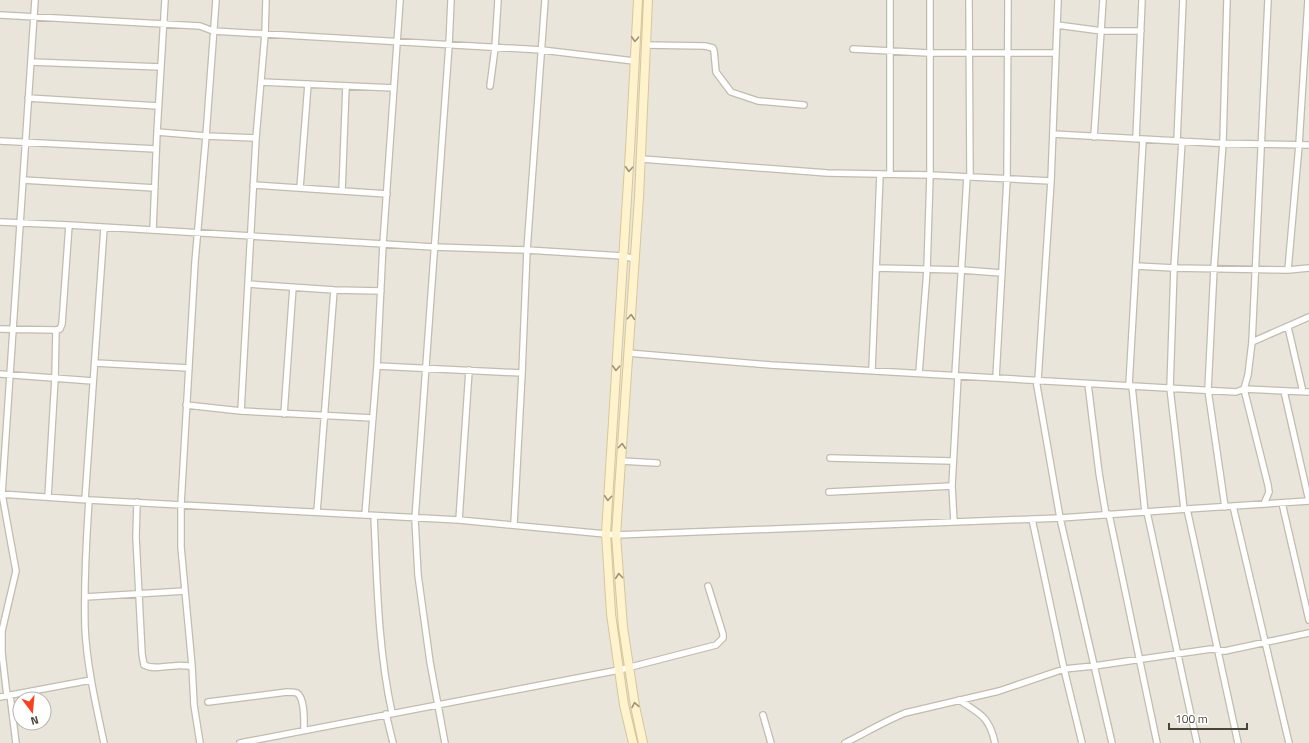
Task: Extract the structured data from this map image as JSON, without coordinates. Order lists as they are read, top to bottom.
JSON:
{
  "scale_bar": "100 m",
  "north": "bottom"
}
